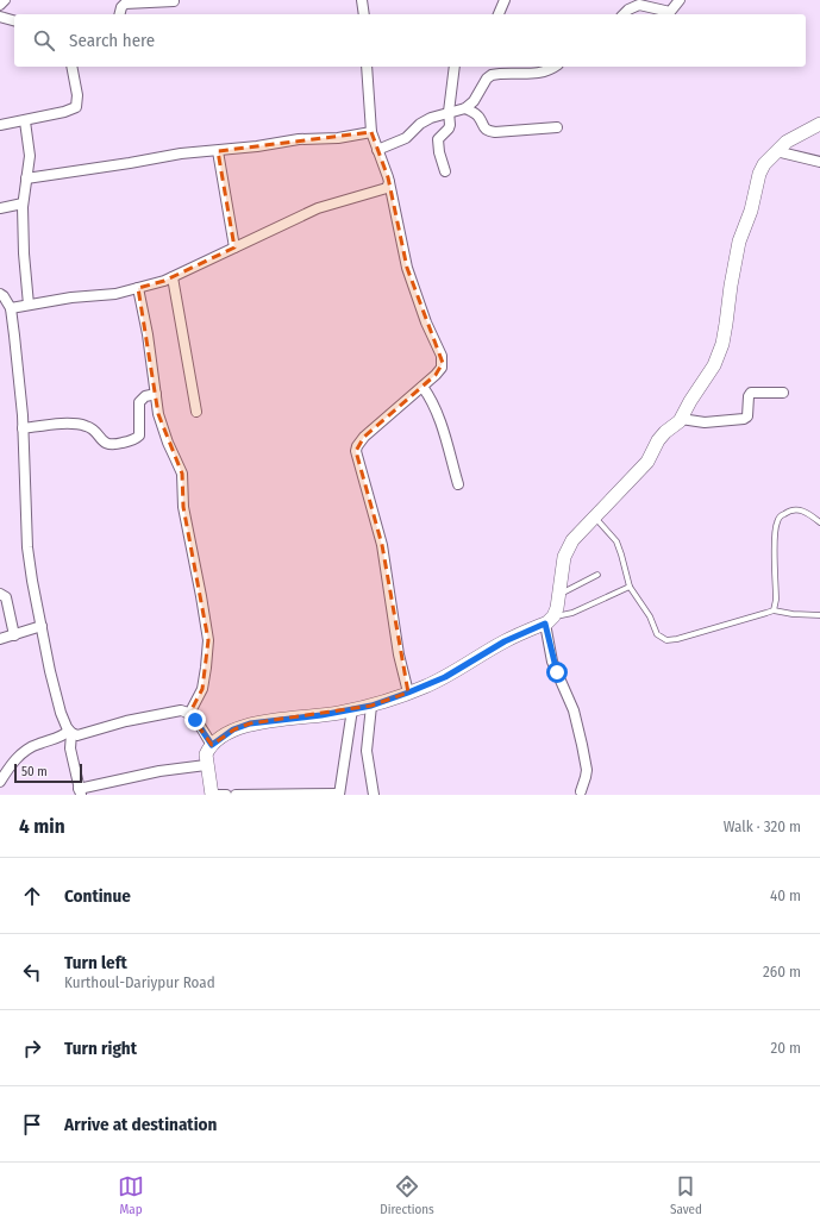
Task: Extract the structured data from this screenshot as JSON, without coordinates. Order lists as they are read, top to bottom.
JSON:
{
  "scale_bar": "50 m",
  "page": {
    "search": "Search here",
    "scale": "50 m",
    "heading": ["4 min", "Walk · 320 m"],
    "list": [
      ["Continue", "40 m"],
      ["Turn left", "Kurthoul-Dariypur Road", "260 m"],
      ["Turn right", "20 m"],
      "Arrive at destination"
    ],
    "nav": ["Map", "Directions", "Saved"]
  }
}
